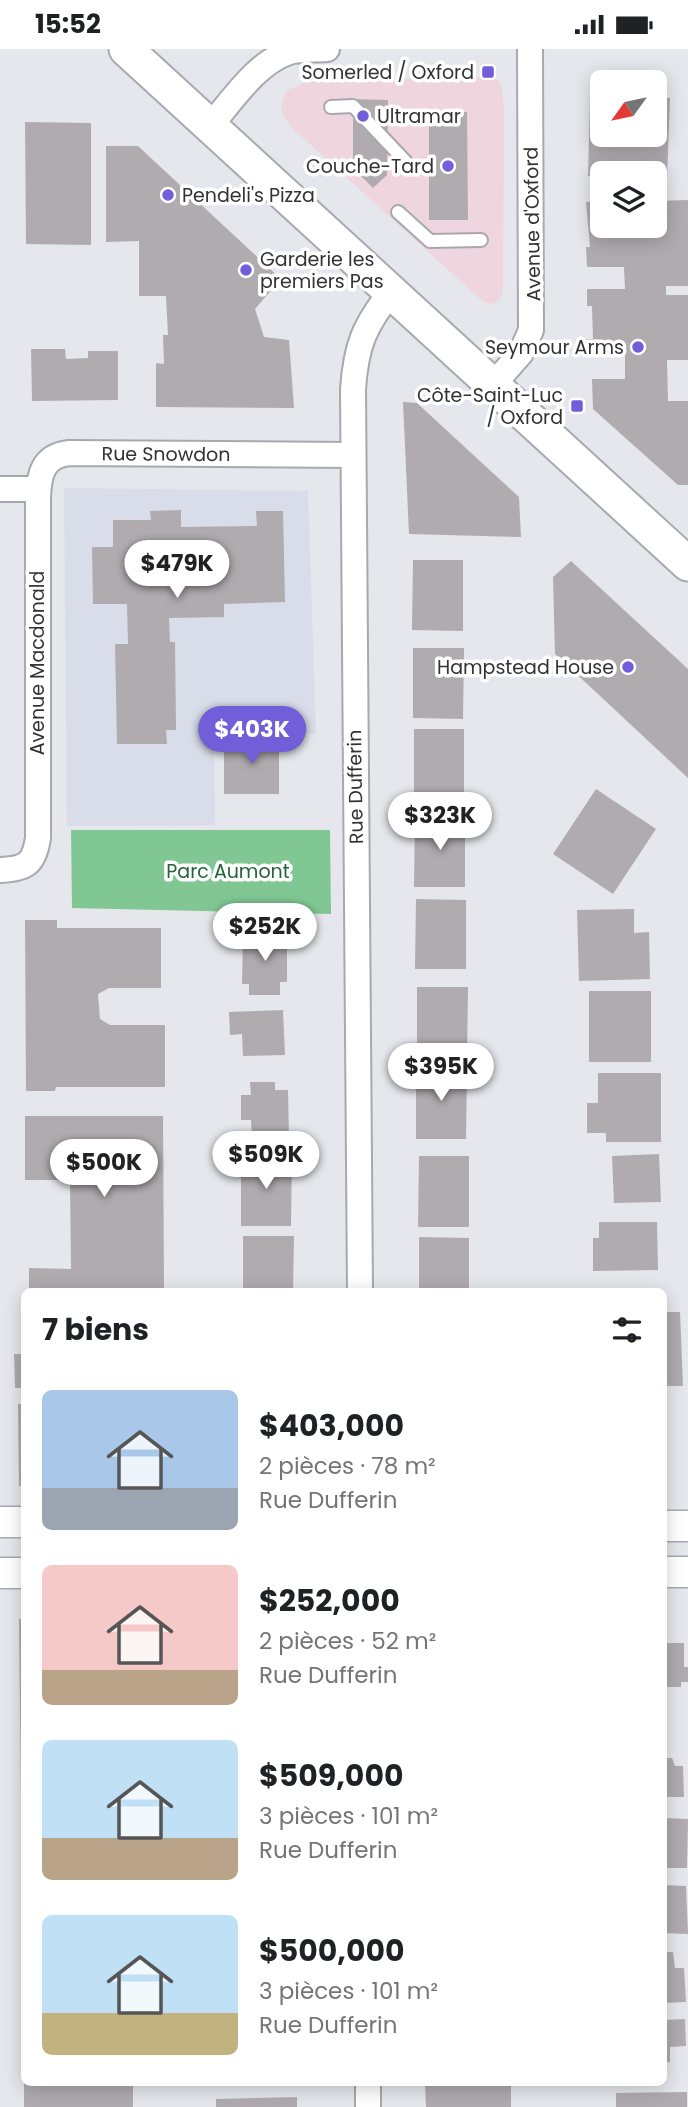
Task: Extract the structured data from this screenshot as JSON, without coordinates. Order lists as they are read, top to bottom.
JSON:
{
  "streets": {
    "street": [
      "Avenue d'Oxford",
      "Rue Snowdon",
      "Avenue Macdonald",
      "Rue Dufferin"
    ]
  },
  "crossings": [
    ["Rue Snowdon", "Avenue Macdonald"],
    ["Rue Snowdon", "Rue Dufferin"]
  ],
  "parks": ["Parc Aumont"],
  "places": {
    "transit": ["Somerled / Oxford", "Côte-Saint-Luc / Oxford"],
    "other": [
      "Ultramar",
      "Couche-Tard",
      "Pendeli's Pizza",
      "Garderie les premiers Pas",
      "Seymour Arms",
      "Hampstead House"
    ]
  },
  "north": "bottom left",
  "page": {
    "status": "15:52",
    "price": [
      "$479K",
      "$403K",
      "$323K",
      "$252K",
      "$395K",
      "$509K",
      "$500K"
    ],
    "heading": "7 biens",
    "list": [
      {
        "name": "$403,000",
        "note": "2 pièces · 78 m² · Rue Dufferin"
      },
      {
        "name": "$252,000",
        "note": "2 pièces · 52 m² · Rue Dufferin"
      },
      {
        "name": "$509,000",
        "note": "3 pièces · 101 m² · Rue Dufferin"
      },
      {
        "name": "$500,000",
        "note": "3 pièces · 101 m² · Rue Dufferin"
      }
    ]
  }
}
